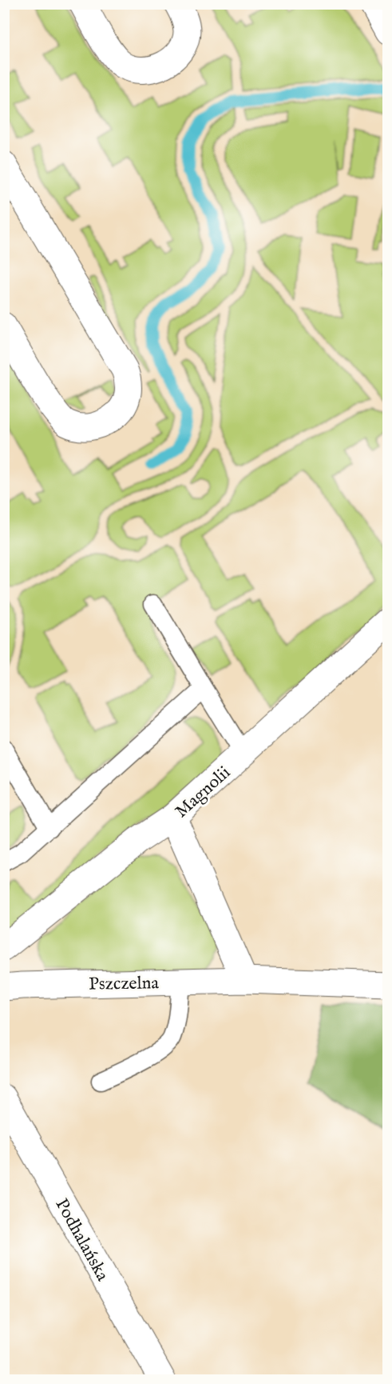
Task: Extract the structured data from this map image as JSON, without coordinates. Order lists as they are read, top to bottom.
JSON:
{
  "streets": {
    "street": ["Magnolii", "Pszczelna", "Podhalańska"]
  }
}
